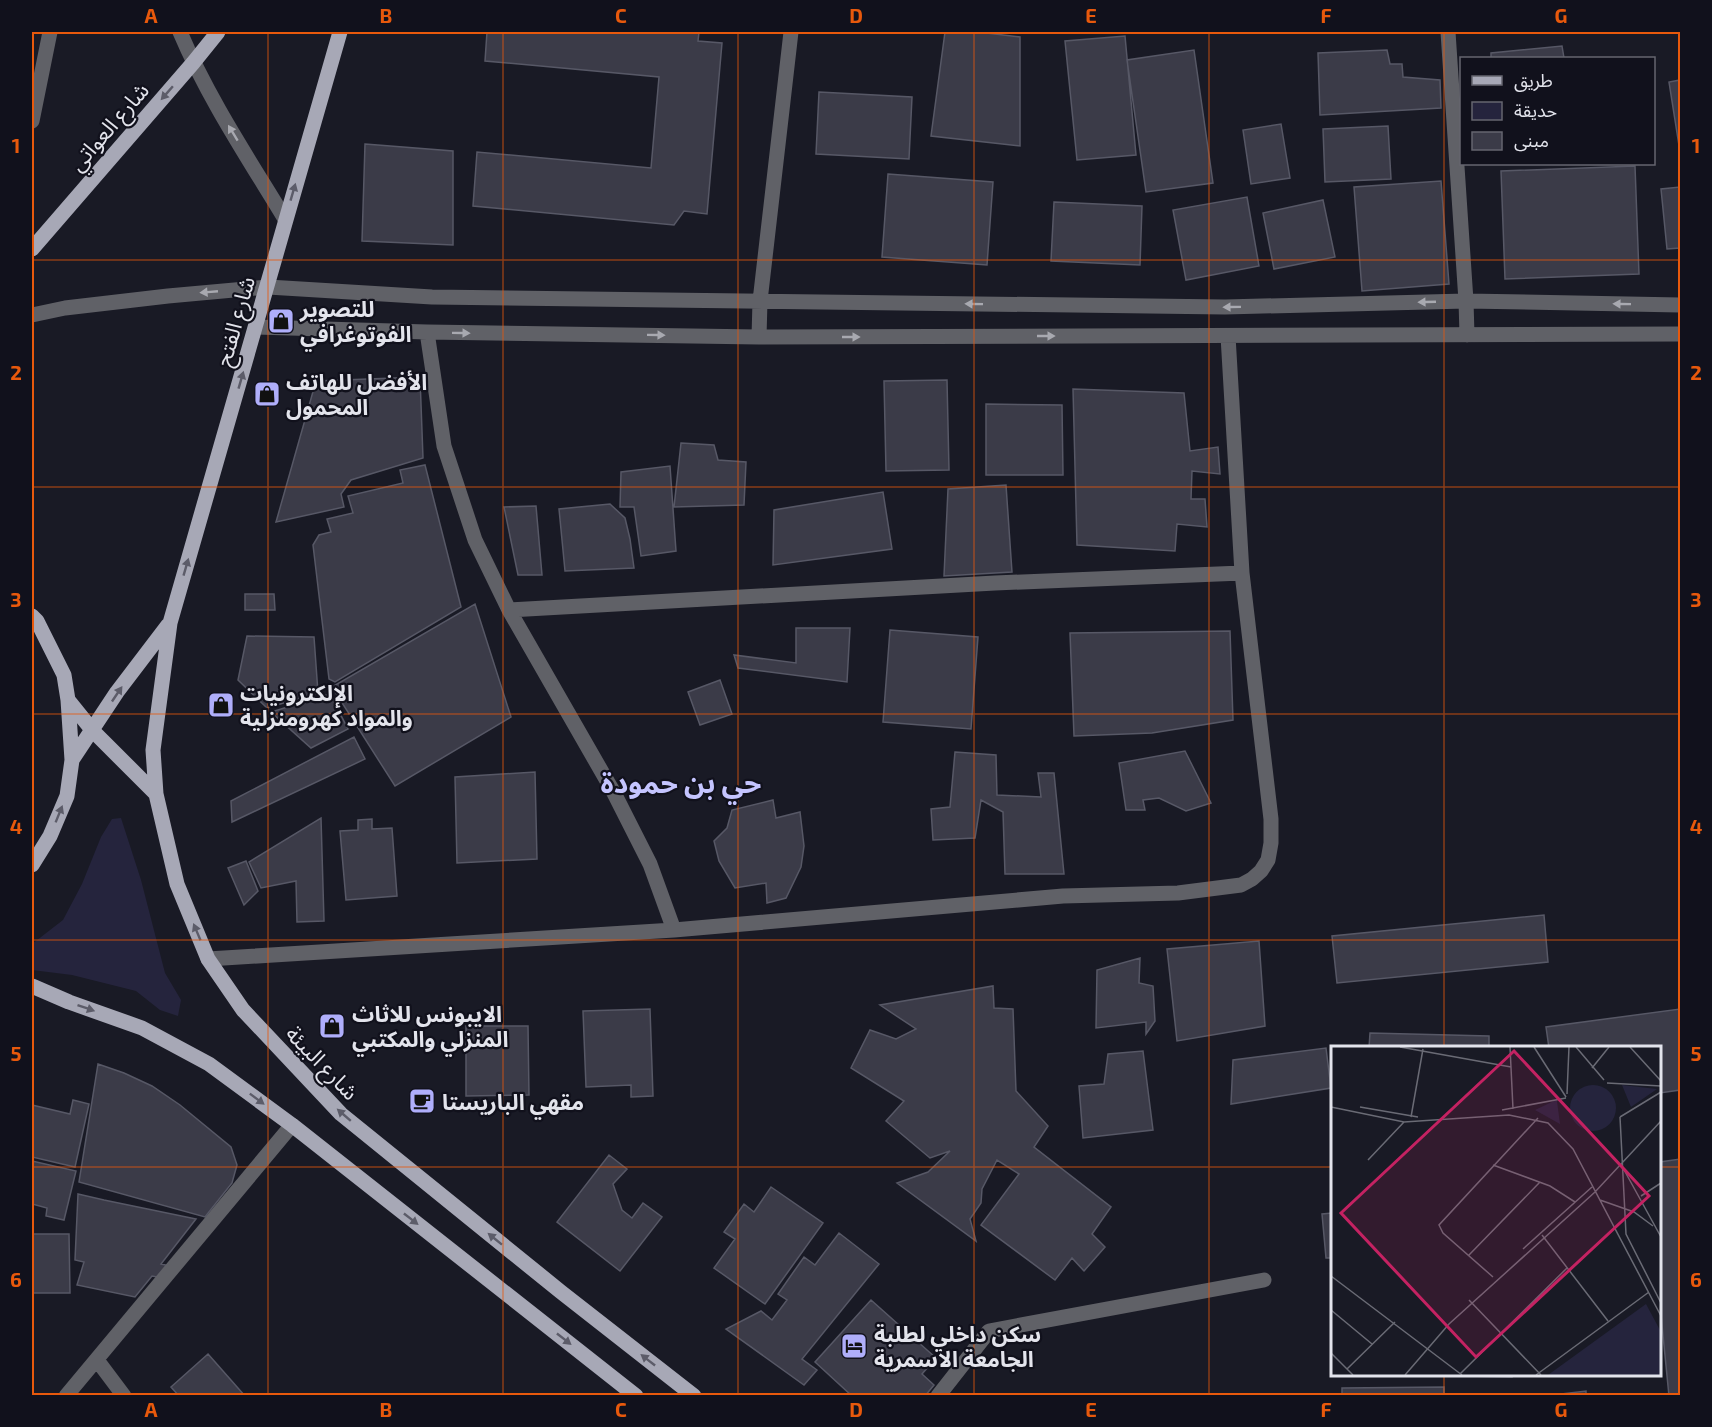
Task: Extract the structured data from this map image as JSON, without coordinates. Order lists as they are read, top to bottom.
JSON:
{
  "streets": {
    "main road": ["شارع العواتي", "شارع الفتح", "شارع البيئة"]
  },
  "crossings": [
    ["شارع الفتح", "شارع البيئة"]
  ],
  "one_way": ["شارع العواتي", "شارع الفتح"],
  "districts": ["حي بن حمودة"],
  "places": {
    "shop": [
      "للتصوير الفوتوغرافي",
      "الأفضل للهاتف المحمول",
      "الإلكترونيات والمواد كهرومنزلية",
      "الايبونس للاثاث المنزلي والمكتبي"
    ],
    "cafe": ["مقهي الباريستا"],
    "hotel": ["سكن داخلي لطلبة الجامعة اﻻسمرية"]
  },
  "legend": ["طريق", "حديقة", "مبنى"],
  "grid": {
    "columns": [
      "A",
      "B",
      "C",
      "D",
      "E",
      "F",
      "G"
    ],
    "rows": [
      "1",
      "2",
      "3",
      "4",
      "5",
      "6"
    ]
  }
}
